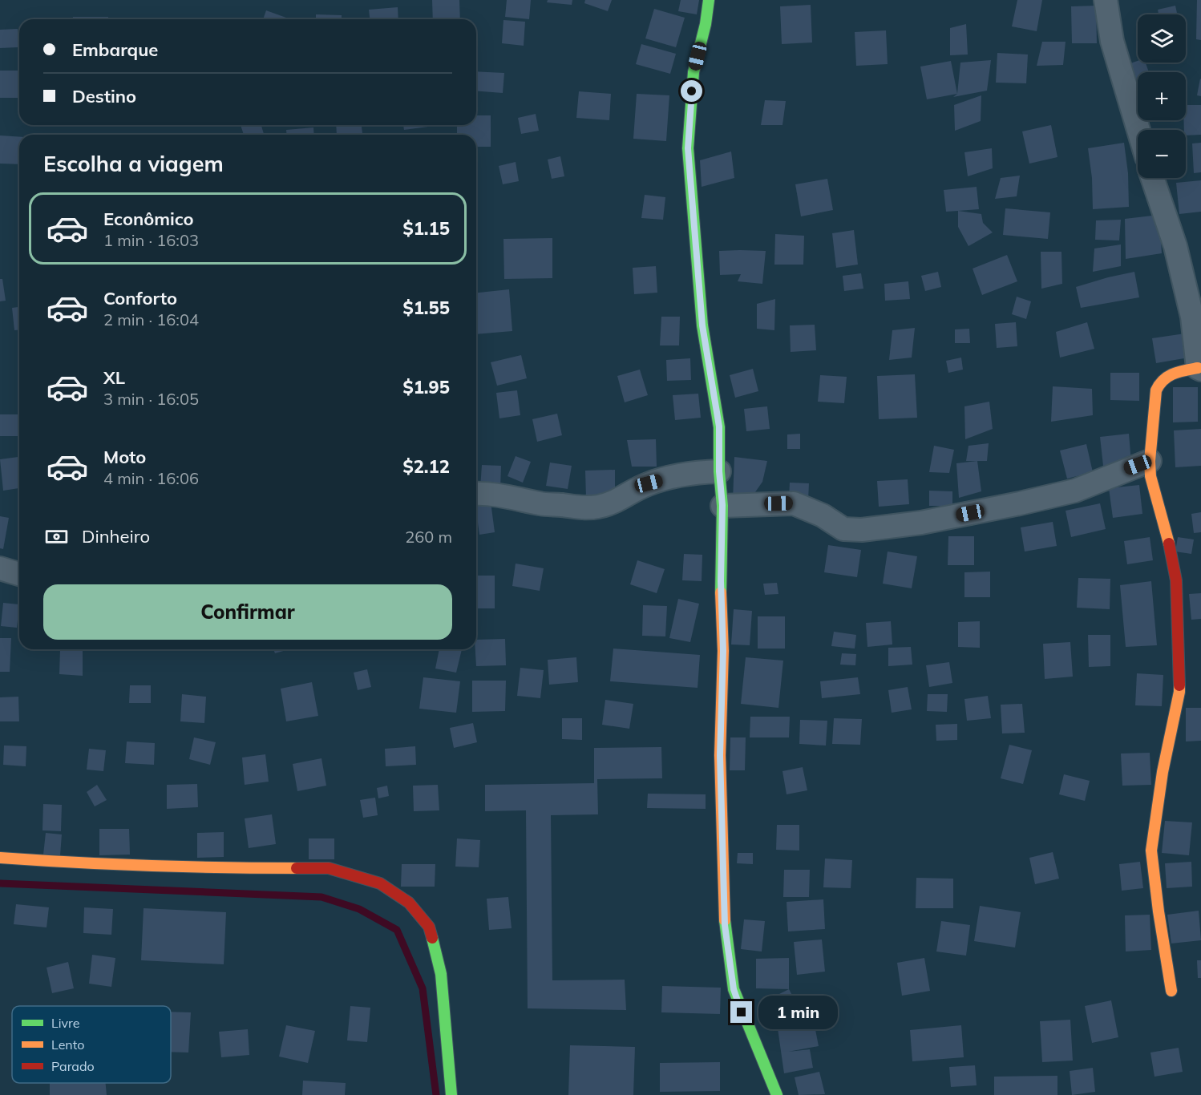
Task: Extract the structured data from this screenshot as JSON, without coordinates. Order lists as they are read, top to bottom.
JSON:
{
  "legend": ["Livre", "Lento", "Parado"],
  "page": {
    "map_buttons": ["+", "−"],
    "banner": ["Embarque", "Destino"],
    "heading": "Escolha a viagem",
    "list": [
      {
        "name": "Econômico",
        "note": "1 min · 16:03",
        "value": "$1.15"
      },
      {
        "name": "Conforto",
        "note": "2 min · 16:04",
        "value": "$1.55"
      },
      {
        "name": "XL",
        "note": "3 min · 16:05",
        "value": "$1.95"
      },
      {
        "name": "Moto",
        "note": "4 min · 16:06",
        "value": "$2.12"
      }
    ],
    "pay": ["Dinheiro", "260 m"],
    "buttons": "Confirmar",
    "bubble": "1 min"
  }
}
